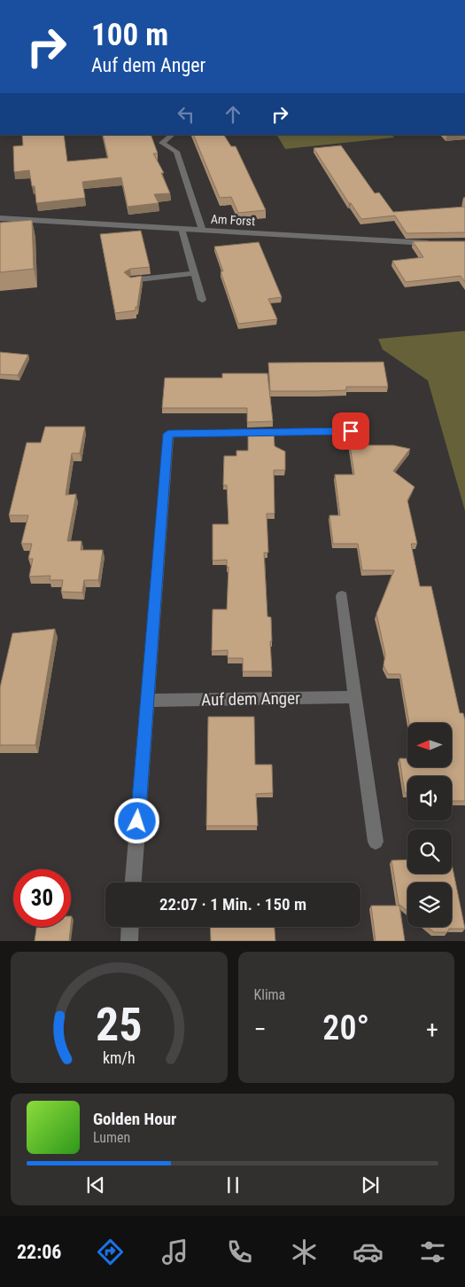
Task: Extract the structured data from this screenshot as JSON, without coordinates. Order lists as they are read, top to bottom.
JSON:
{
  "streets": {
    "street": ["Am Forst", "Auf dem Anger"]
  },
  "north": "left",
  "page": {
    "turn": ["100 m", "Auf dem Anger"],
    "limit": "30",
    "trip": "22:07 · 1 Min. · 150 m",
    "tile": "Klima",
    "heat": ["−", "20°", "+"],
    "song": ["Golden Hour", "Lumen"],
    "tabs": "22:06",
    "gauge": ["25", "km/h"]
  }
}
